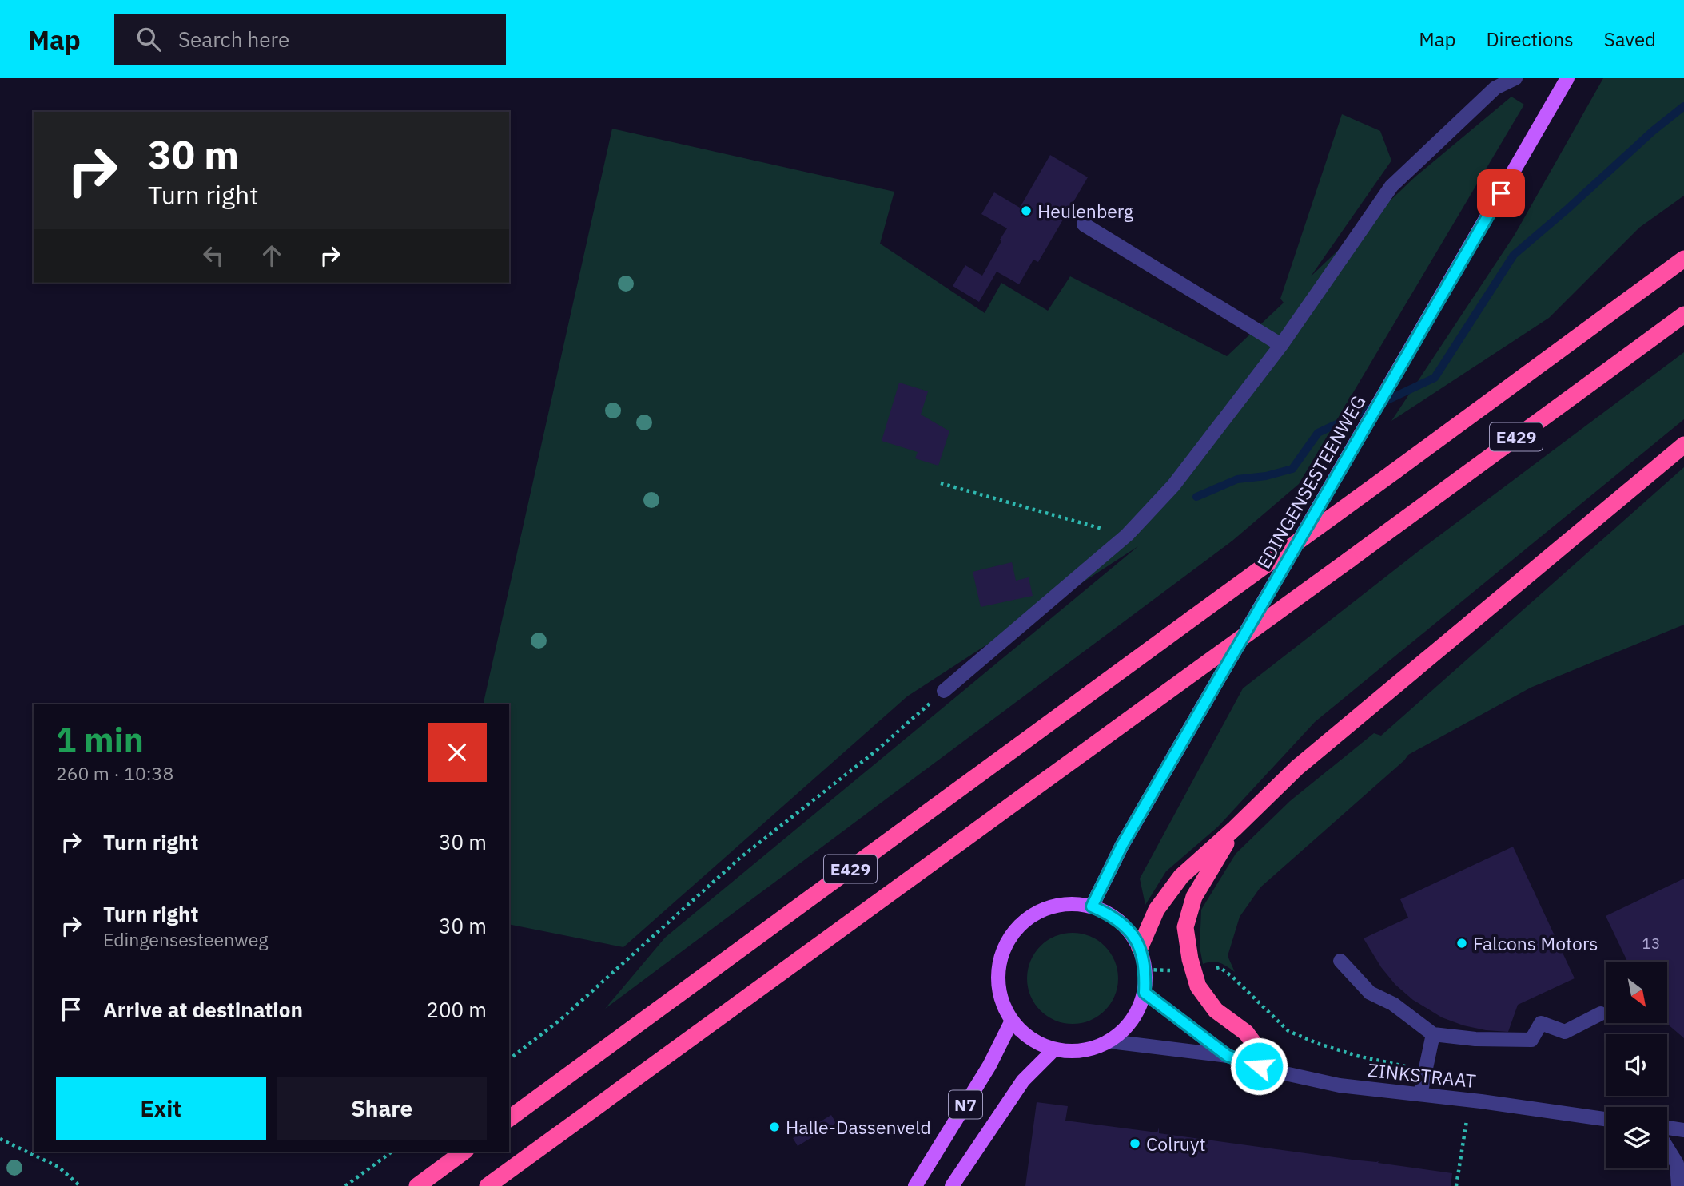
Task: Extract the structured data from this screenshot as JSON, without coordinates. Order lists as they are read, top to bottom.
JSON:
{
  "streets": {
    "highway": ["E429"],
    "main road": ["EDINGENSESTEENWEG", "N7"],
    "street": ["ZINKSTRAAT"]
  },
  "crossings": [
    ["EDINGENSESTEENWEG", "ZINKSTRAAT"],
    ["EDINGENSESTEENWEG", "N7"],
    ["ZINKSTRAAT", "N7"]
  ],
  "places": [
    "Heulenberg",
    "Falcons Motors",
    "Halle-Dassenveld",
    "Colruyt"
  ],
  "house_numbers": ["13"],
  "north": "bottom right",
  "page": {
    "header": "Map",
    "search": "Search here",
    "nav": ["Map", "Directions", "Saved"],
    "turn": ["30 m", "Turn right"],
    "heading": ["1 min", "260 m · 10:38"],
    "list": [
      {
        "name": "Turn right",
        "value": "30 m"
      },
      {
        "name": "Turn right",
        "note": "Edingensesteenweg",
        "value": "30 m"
      },
      {
        "name": "Arrive at destination",
        "value": "200 m"
      }
    ],
    "buttons": ["Exit", "Share"]
  }
}
